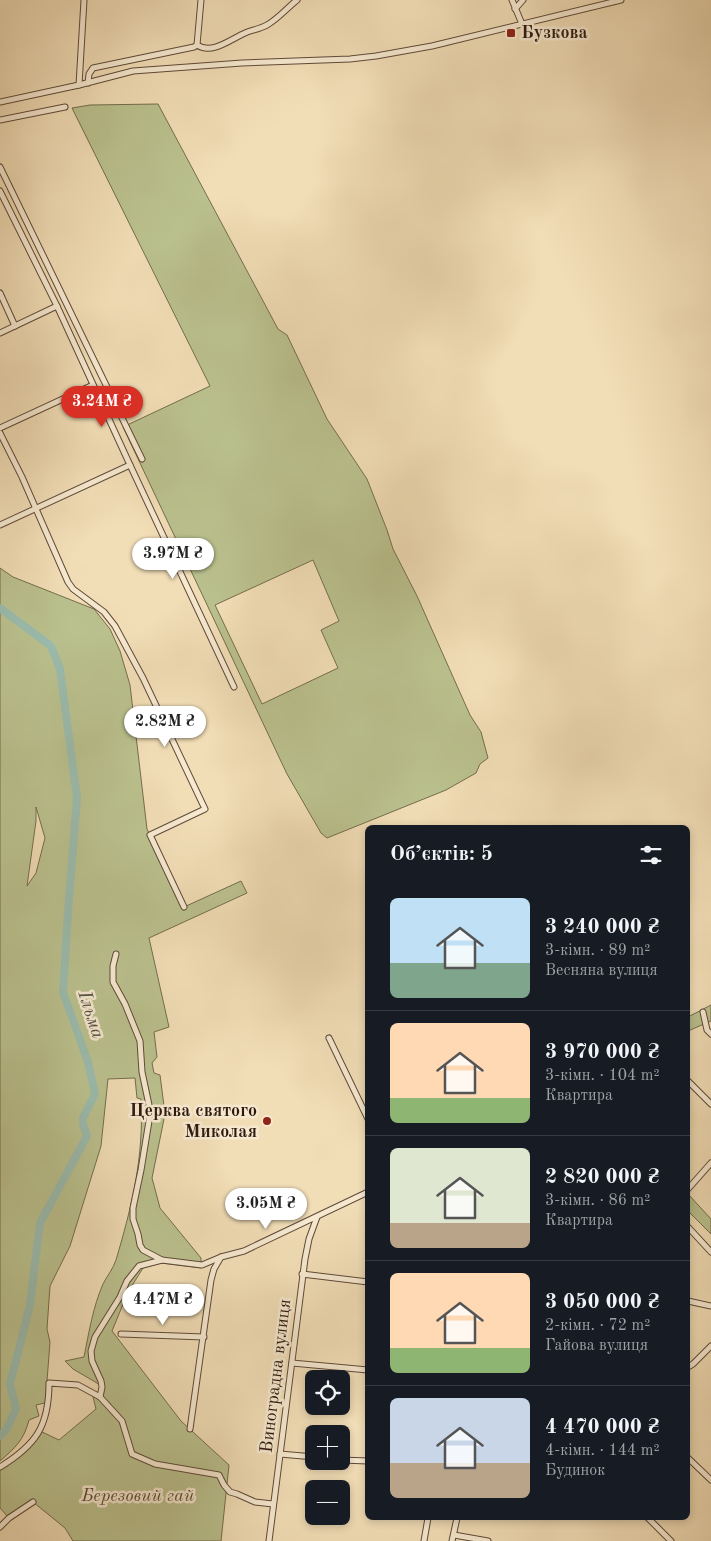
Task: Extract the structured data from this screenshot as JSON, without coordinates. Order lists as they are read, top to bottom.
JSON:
{
  "streets": {
    "street": ["Виноградна вулиця"]
  },
  "water": ["Ільма"],
  "parks": ["Березовий гай"],
  "places": {
    "transit": ["Бузкова"],
    "other": ["Церква святого Миколая"]
  },
  "page": {
    "price": [
      "3.24M ₴",
      "3.97M ₴",
      "2.82M ₴",
      "3.05M ₴",
      "4.47M ₴"
    ],
    "heading": "Об’єктів: 5",
    "list": [
      {
        "name": "3 240 000 ₴",
        "note": "3-кімн. · 89 m² · Весняна вулиця"
      },
      {
        "name": "3 970 000 ₴",
        "note": "3-кімн. · 104 m² · Квартира"
      },
      {
        "name": "2 820 000 ₴",
        "note": "3-кімн. · 86 m² · Квартира"
      },
      {
        "name": "3 050 000 ₴",
        "note": "2-кімн. · 72 m² · Гайова вулиця"
      },
      {
        "name": "4 470 000 ₴",
        "note": "4-кімн. · 144 m² · Будинок"
      }
    ],
    "map_buttons": ["+", "−"]
  }
}
